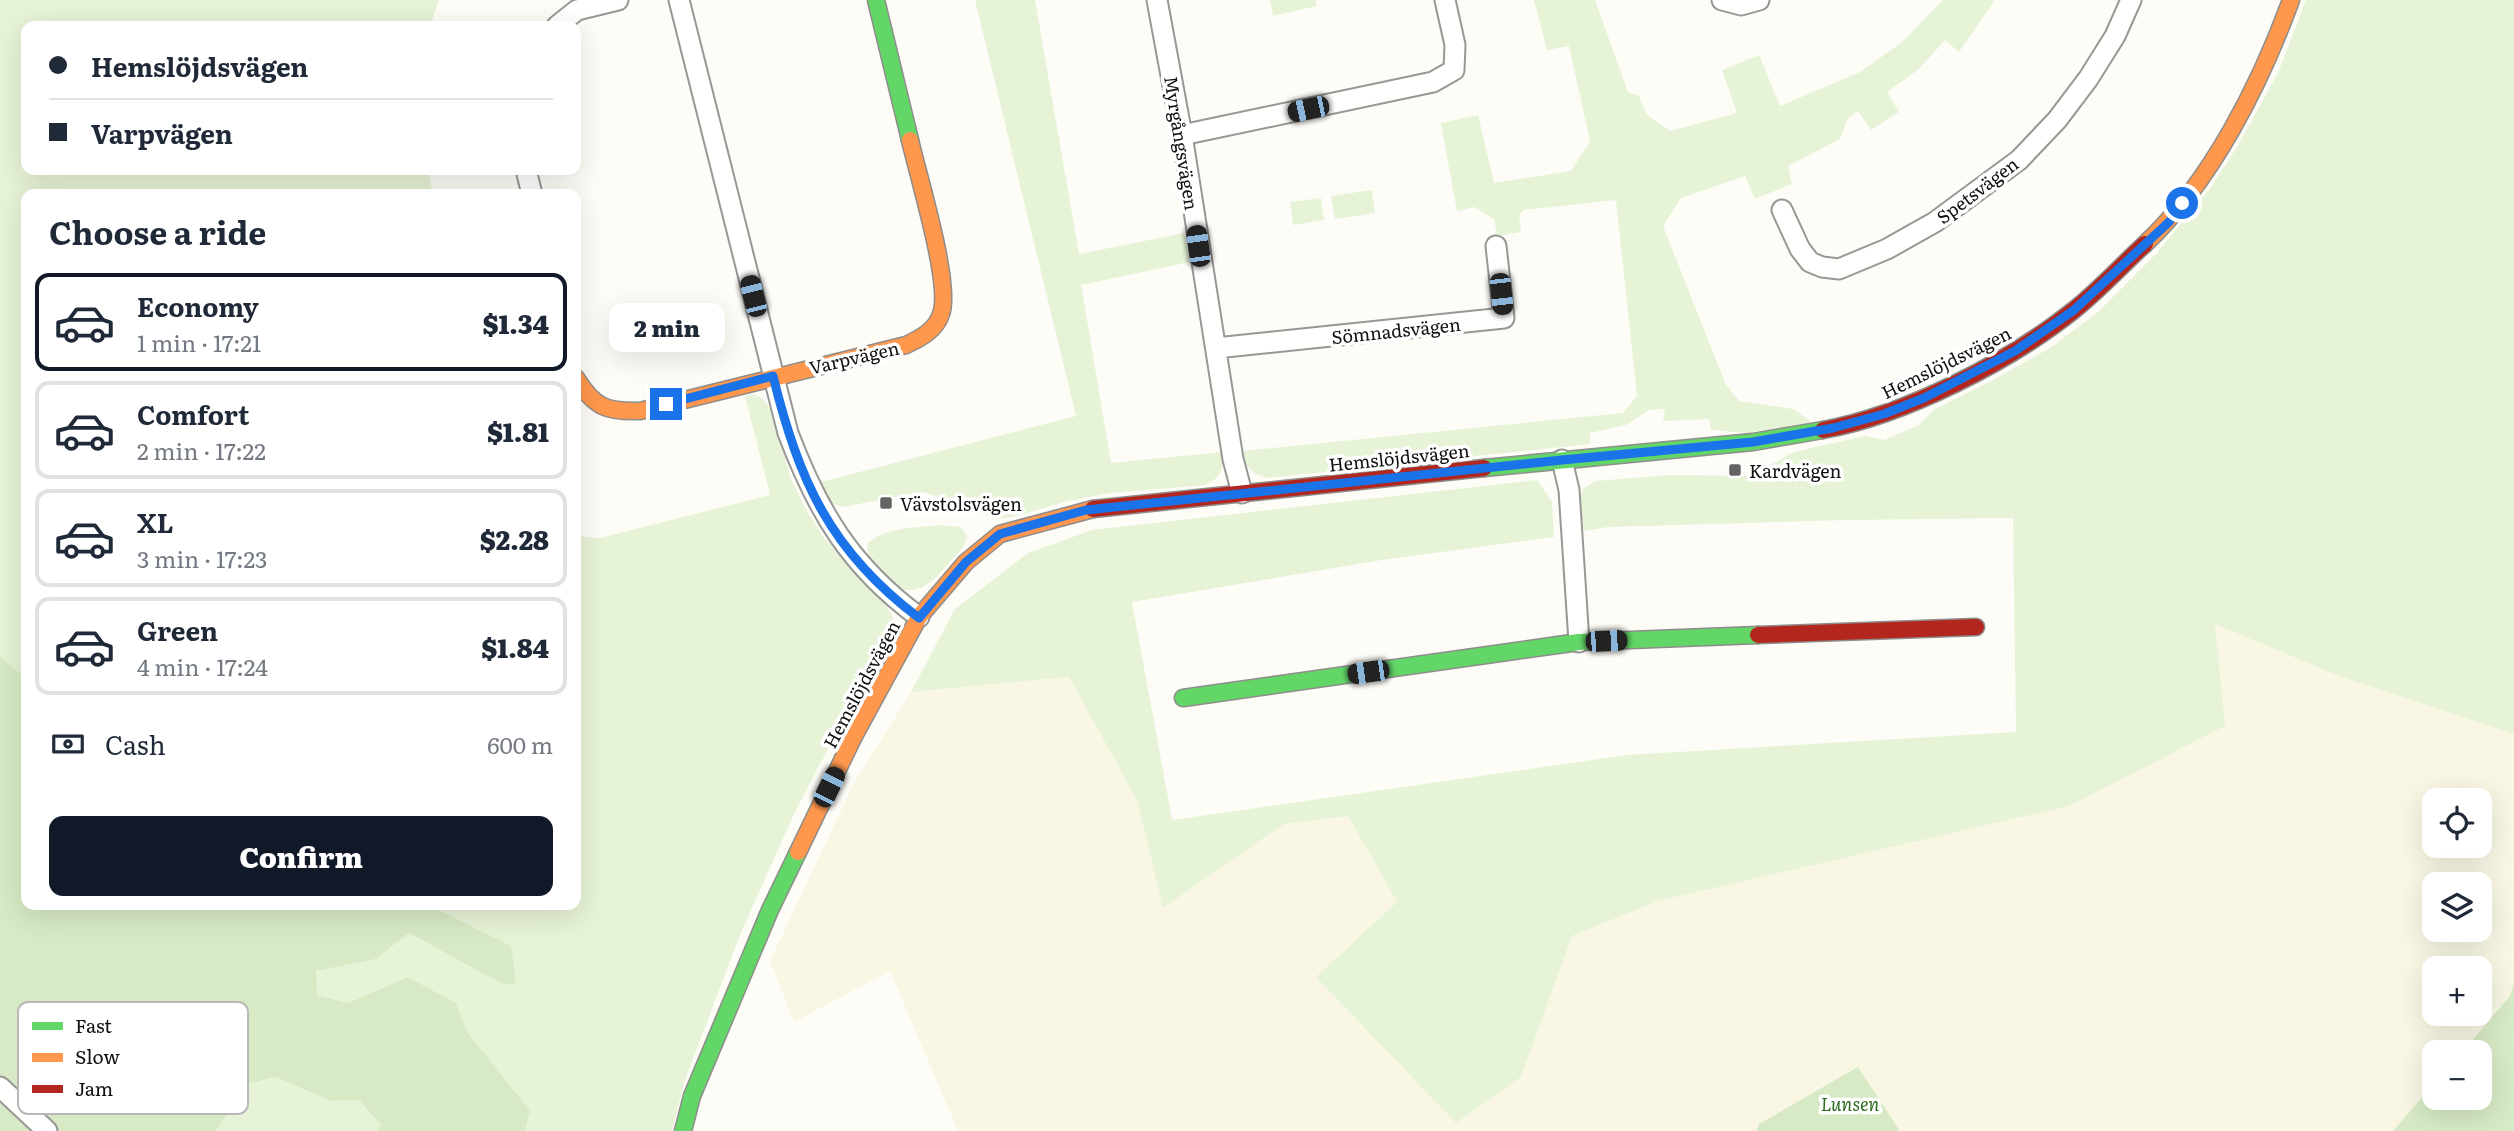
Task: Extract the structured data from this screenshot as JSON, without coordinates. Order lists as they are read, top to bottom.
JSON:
{
  "streets": {
    "street": [
      "Myrgångsvägen",
      "Spetsvägen",
      "Sömnadsvägen",
      "Varpvägen",
      "Hemslöjdsvägen"
    ]
  },
  "crossings": [
    ["Myrgångsvägen", "Sömnadsvägen"],
    ["Myrgångsvägen", "Hemslöjdsvägen"]
  ],
  "parks": ["Lunsen"],
  "places": {
    "transit": ["Kardvägen", "Vävstolsvägen"]
  },
  "legend": ["Fast", "Slow", "Jam"],
  "page": {
    "banner": ["Hemslöjdsvägen", "Varpvägen"],
    "heading": "Choose a ride",
    "list": [
      {
        "name": "Economy",
        "note": "1 min · 17:21",
        "value": "$1.34"
      },
      {
        "name": "Comfort",
        "note": "2 min · 17:22",
        "value": "$1.81"
      },
      {
        "name": "XL",
        "note": "3 min · 17:23",
        "value": "$2.28"
      },
      {
        "name": "Green",
        "note": "4 min · 17:24",
        "value": "$1.84"
      }
    ],
    "bubble": "2 min",
    "pay": ["Cash", "600 m"],
    "map_buttons": ["+", "−"],
    "buttons": "Confirm"
  }
}
